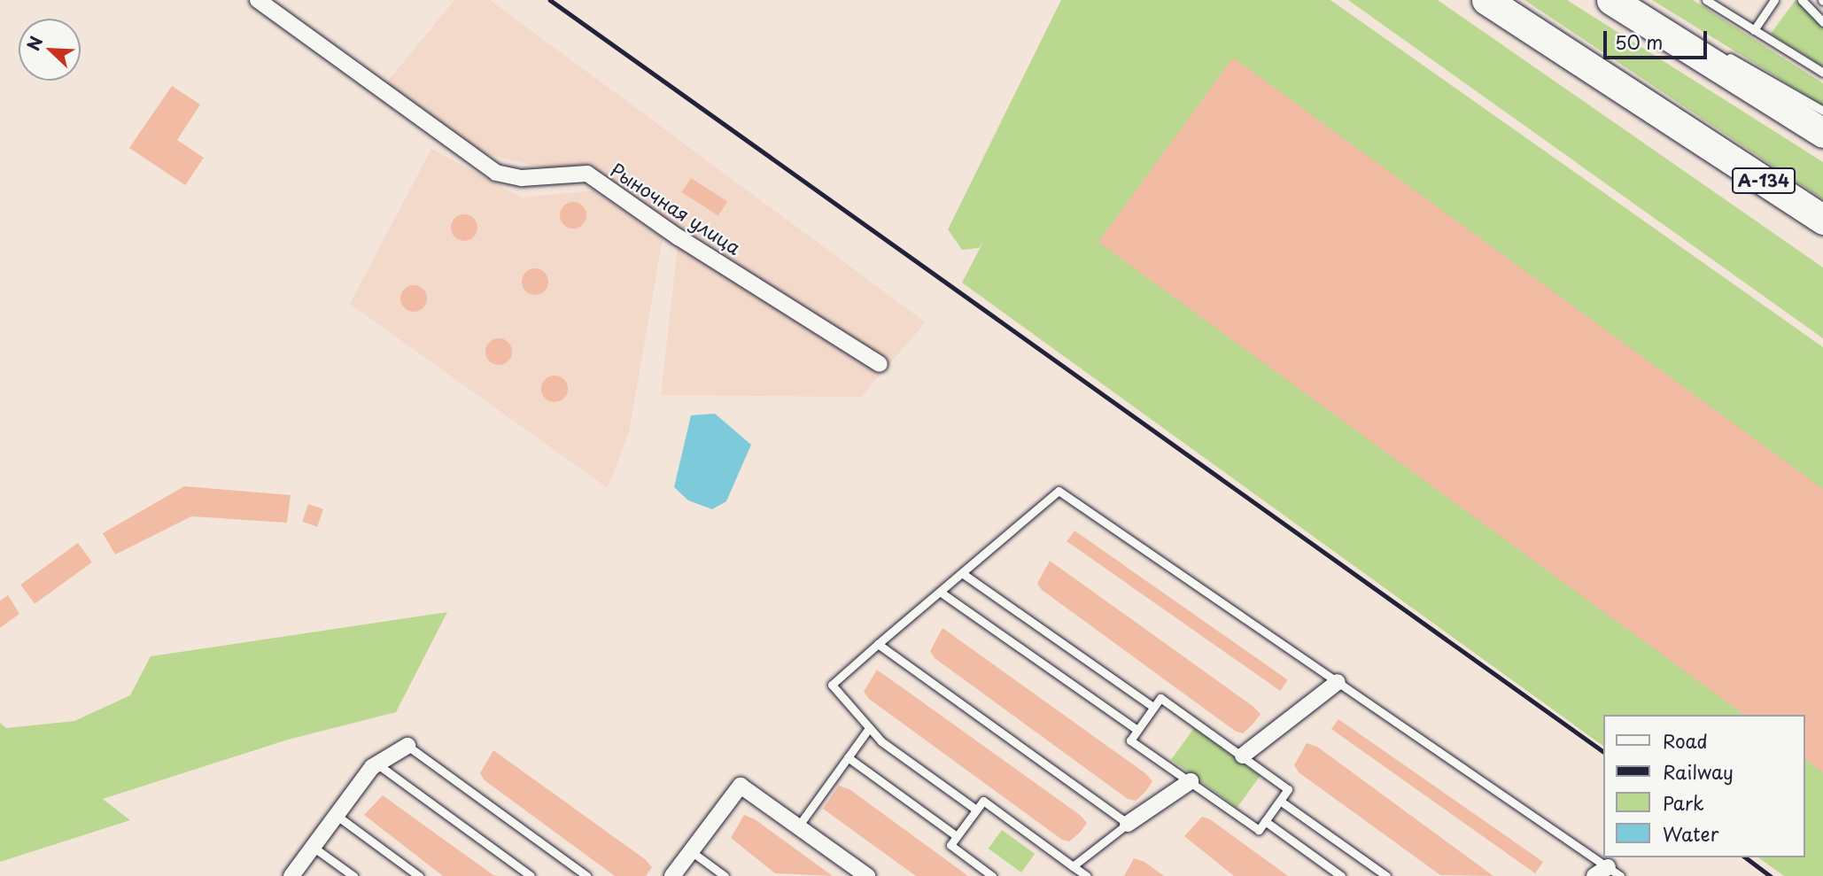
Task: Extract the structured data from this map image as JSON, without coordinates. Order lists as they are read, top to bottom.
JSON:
{
  "streets": {
    "highway": ["А-134"],
    "street": ["Рыночная улица"]
  },
  "legend": [
    "Road",
    "Railway",
    "Park",
    "Water"
  ],
  "scale_bar": "50 m",
  "north": "top left"
}
